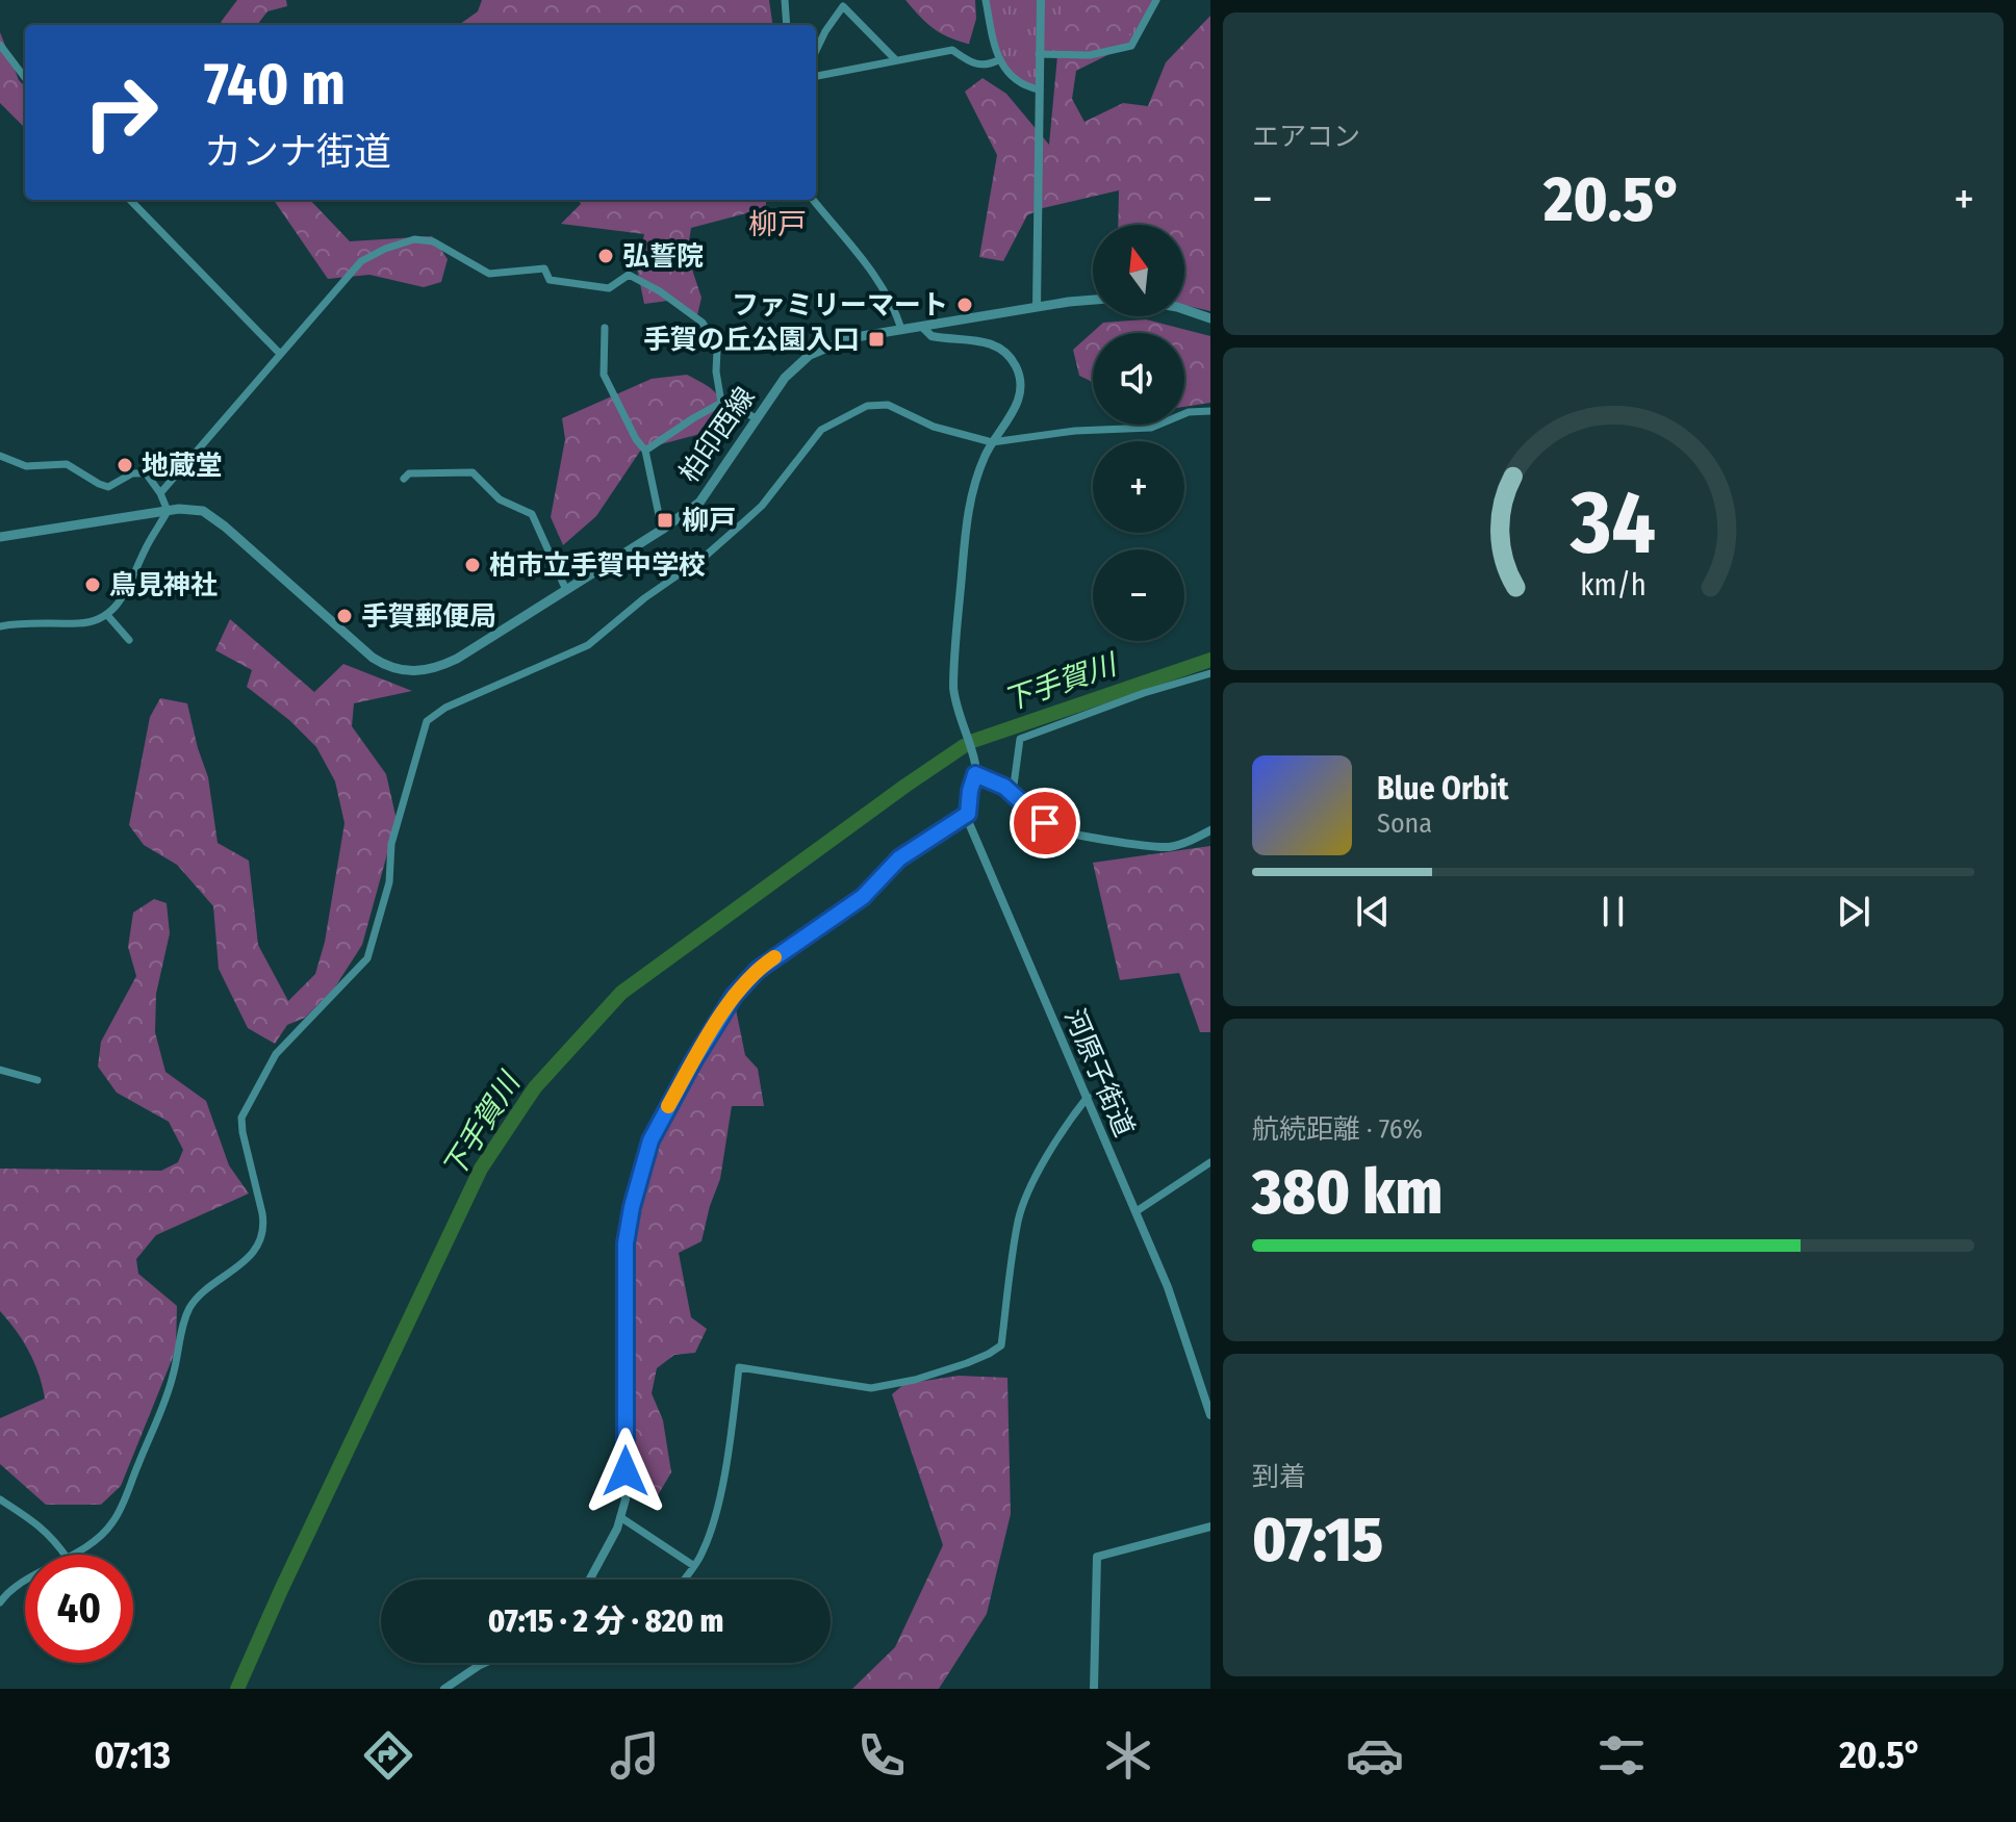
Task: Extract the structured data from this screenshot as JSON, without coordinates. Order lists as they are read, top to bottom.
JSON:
{
  "streets": {
    "main road": ["柏印西線"],
    "street": ["河原子街道"]
  },
  "districts": ["柳戸"],
  "water": ["下手賀川"],
  "places": {
    "other": [
      "弘誓院",
      "ファミリーマート",
      "地蔵堂",
      "柏市立手賀中学校",
      "鳥見神社",
      "手賀郵便局"
    ],
    "transit": ["手賀の丘公園入口", "柳戸"]
  },
  "north": "top",
  "page": {
    "tile": [
      "エアコン",
      ["航続距離 · 76%", "380 km"],
      ["到着", "07:15"]
    ],
    "turn": ["740 m", "カンナ街道"],
    "heat": ["−", "20.5°", "+"],
    "map_buttons": ["+", "−"],
    "song": ["Blue Orbit", "Sona"],
    "limit": "40",
    "trip": "07:15 · 2 分 · 820 m",
    "tabs": ["07:13", "20.5°"],
    "gauge": ["34", "km/h"]
  }
}
